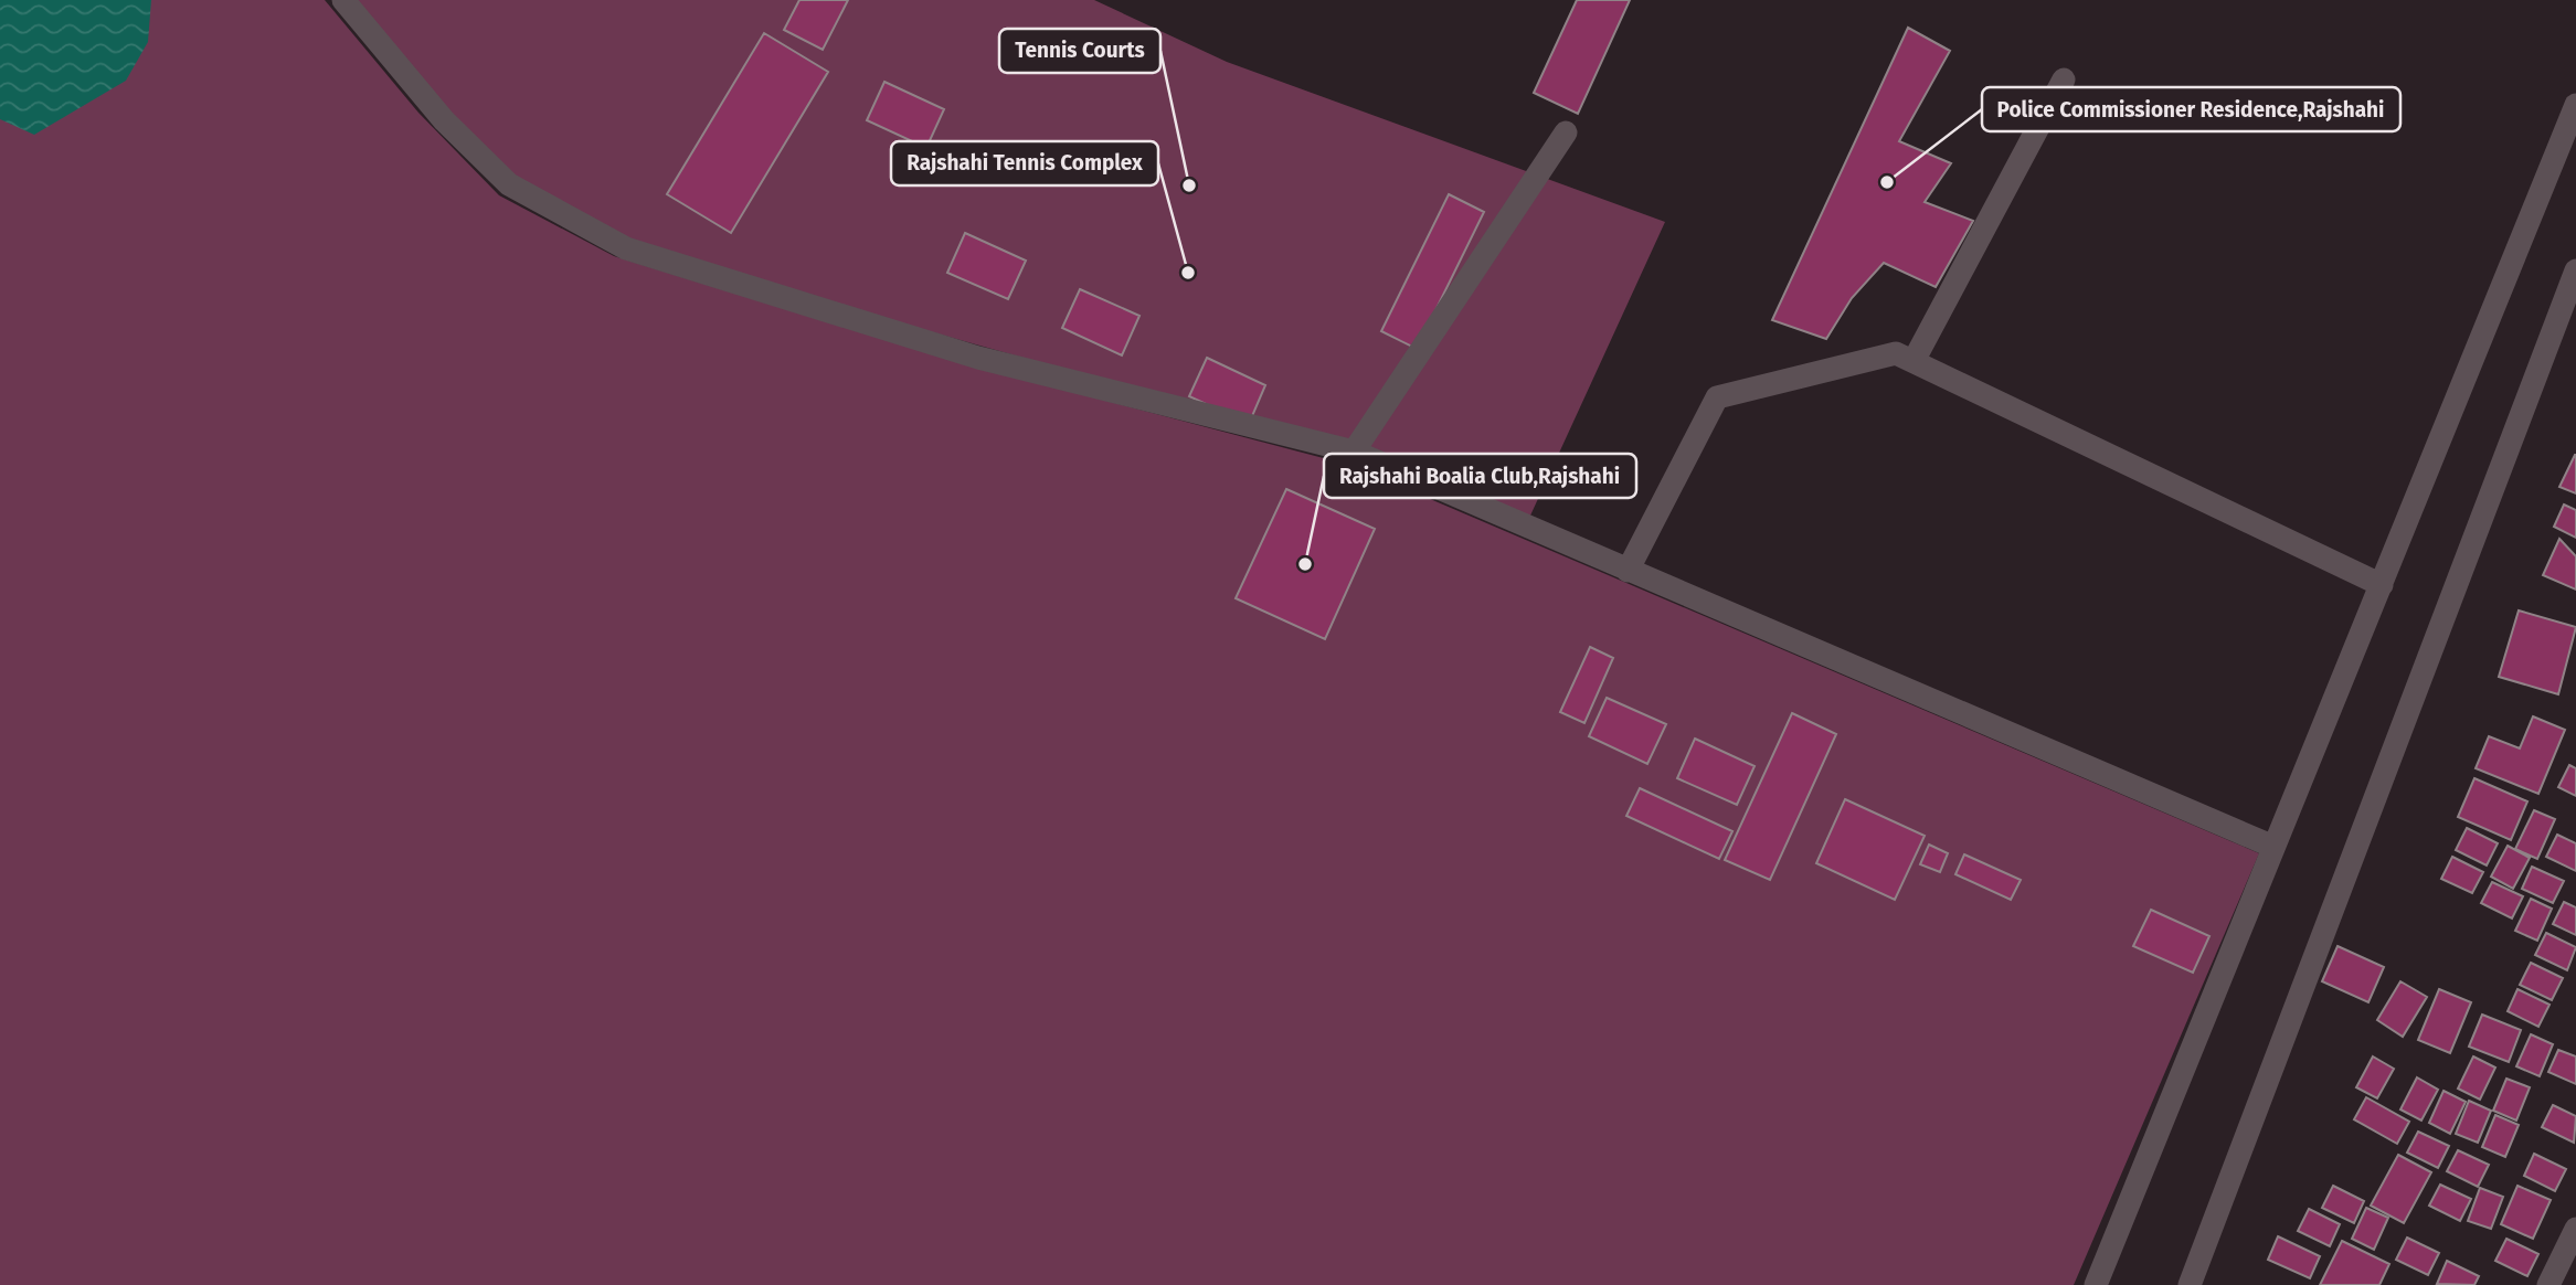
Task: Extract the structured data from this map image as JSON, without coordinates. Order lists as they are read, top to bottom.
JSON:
{
  "places": [
    "Police Commissioner Residence,Rajshahi",
    "Tennis Courts",
    "Rajshahi Tennis Complex",
    "Rajshahi Boalia Club,Rajshahi"
  ]
}
